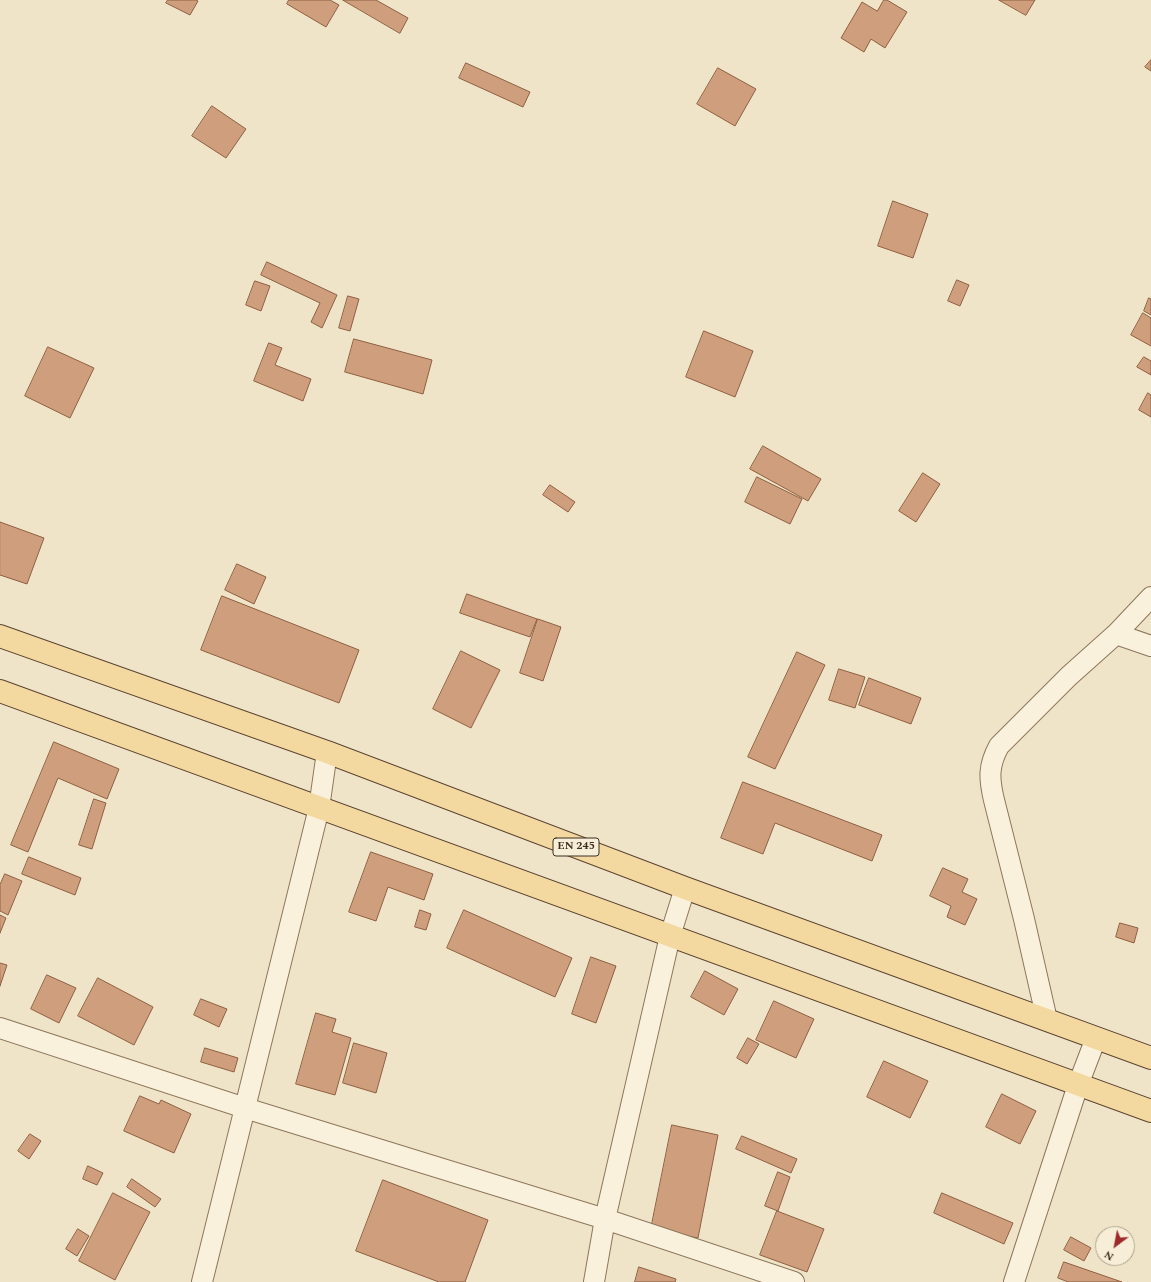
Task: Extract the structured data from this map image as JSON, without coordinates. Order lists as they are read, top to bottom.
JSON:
{
  "streets": {
    "main road": ["EN 245"]
  },
  "north": "bottom left"
}
